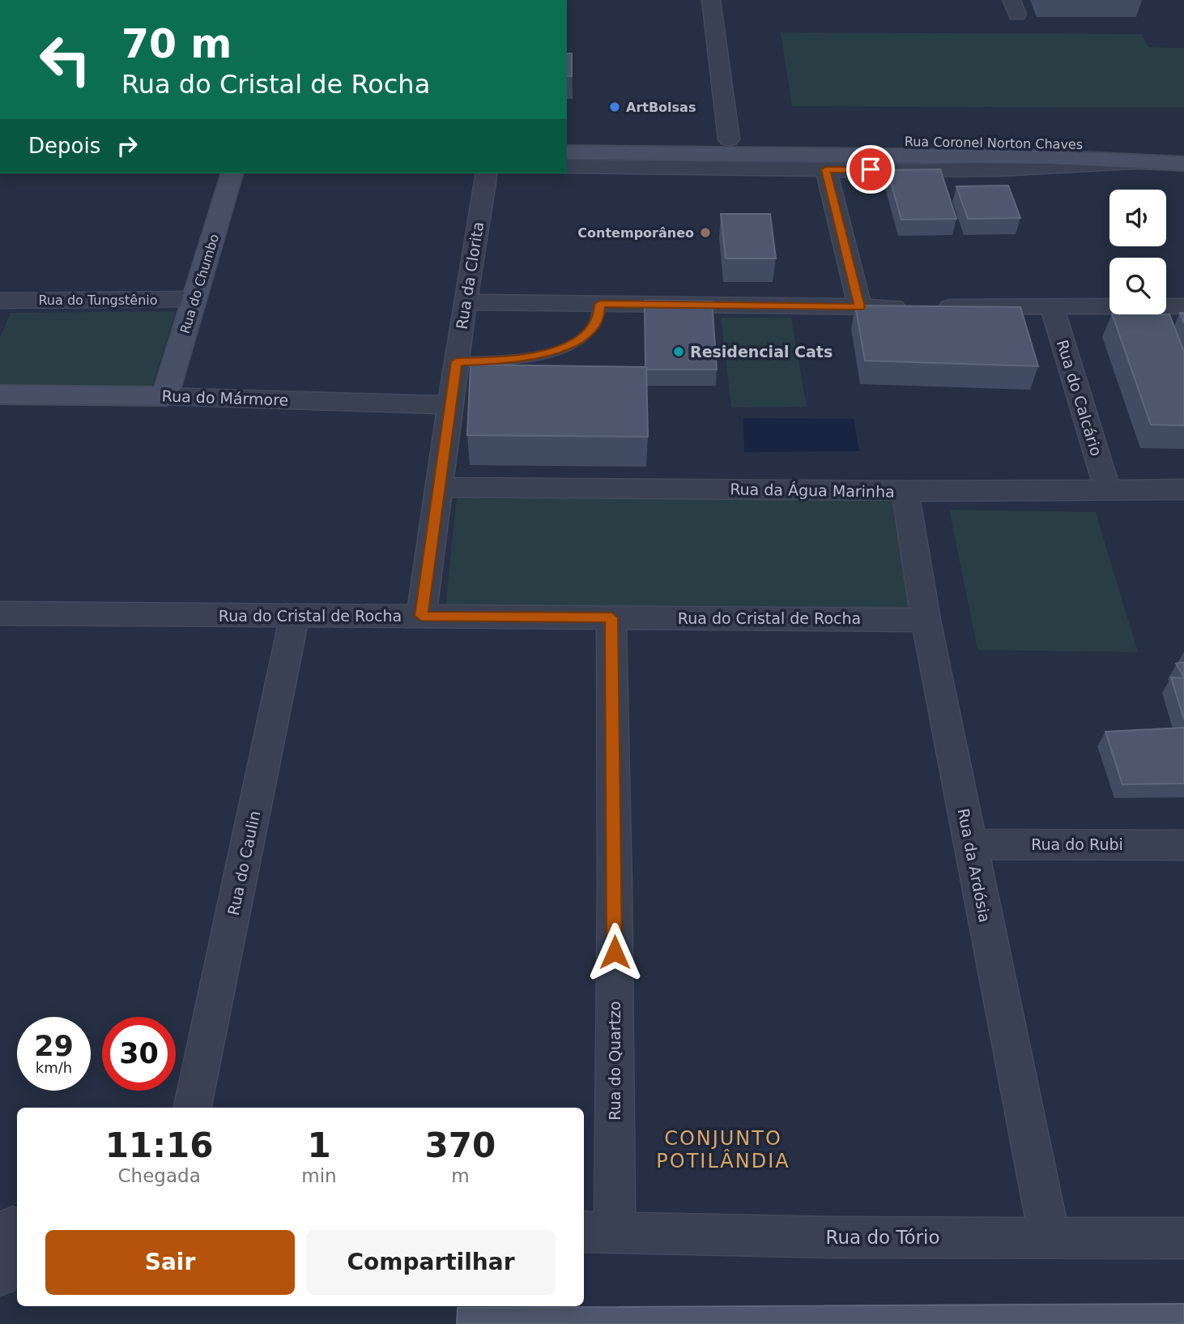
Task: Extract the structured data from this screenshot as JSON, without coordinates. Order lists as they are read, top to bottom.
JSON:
{
  "streets": {
    "main road": ["Rua Coronel Norton Chaves", "Rua do Chumbo", "Rua do Mármore"],
    "street": [
      "Rua da Clorita",
      "Rua do Tungstênio",
      "Rua do Calcário",
      "Rua da Água Marinha",
      "Rua do Cristal de Rocha",
      "Rua do Rubi",
      "Rua do Caulin",
      "Rua da Ardósia",
      "Rua do Quartzo",
      "Rua do Tório"
    ]
  },
  "crossings": [
    ["Rua da Clorita", "Rua do Mármore"],
    ["Rua da Clorita", "Rua da Água Marinha"],
    ["Rua da Clorita", "Rua do Cristal de Rocha"],
    ["Rua do Chumbo", "Rua do Tungstênio"],
    ["Rua do Chumbo", "Rua do Mármore"],
    ["Rua do Calcário", "Rua da Água Marinha"],
    ["Rua da Água Marinha", "Rua da Ardósia"],
    ["Rua do Cristal de Rocha", "Rua do Caulin"],
    ["Rua do Cristal de Rocha", "Rua da Ardósia"],
    ["Rua do Cristal de Rocha", "Rua do Quartzo"],
    ["Rua do Rubi", "Rua da Ardósia"],
    ["Rua da Ardósia", "Rua do Tório"],
    ["Rua do Quartzo", "Rua do Tório"]
  ],
  "districts": ["CONJUNTO POTILÂNDIA"],
  "places": ["ArtBolsas", "Contemporâneo", "Residencial Cats"],
  "page": {
    "turn": ["70 m", "Rua do Cristal de Rocha"],
    "then": "Depois",
    "speed": "29 km/h",
    "limit": "30",
    "eta": [
      "11:16",
      "Chegada",
      "1",
      "min",
      "370",
      "m"
    ],
    "buttons": ["Sair", "Compartilhar"]
  }
}
